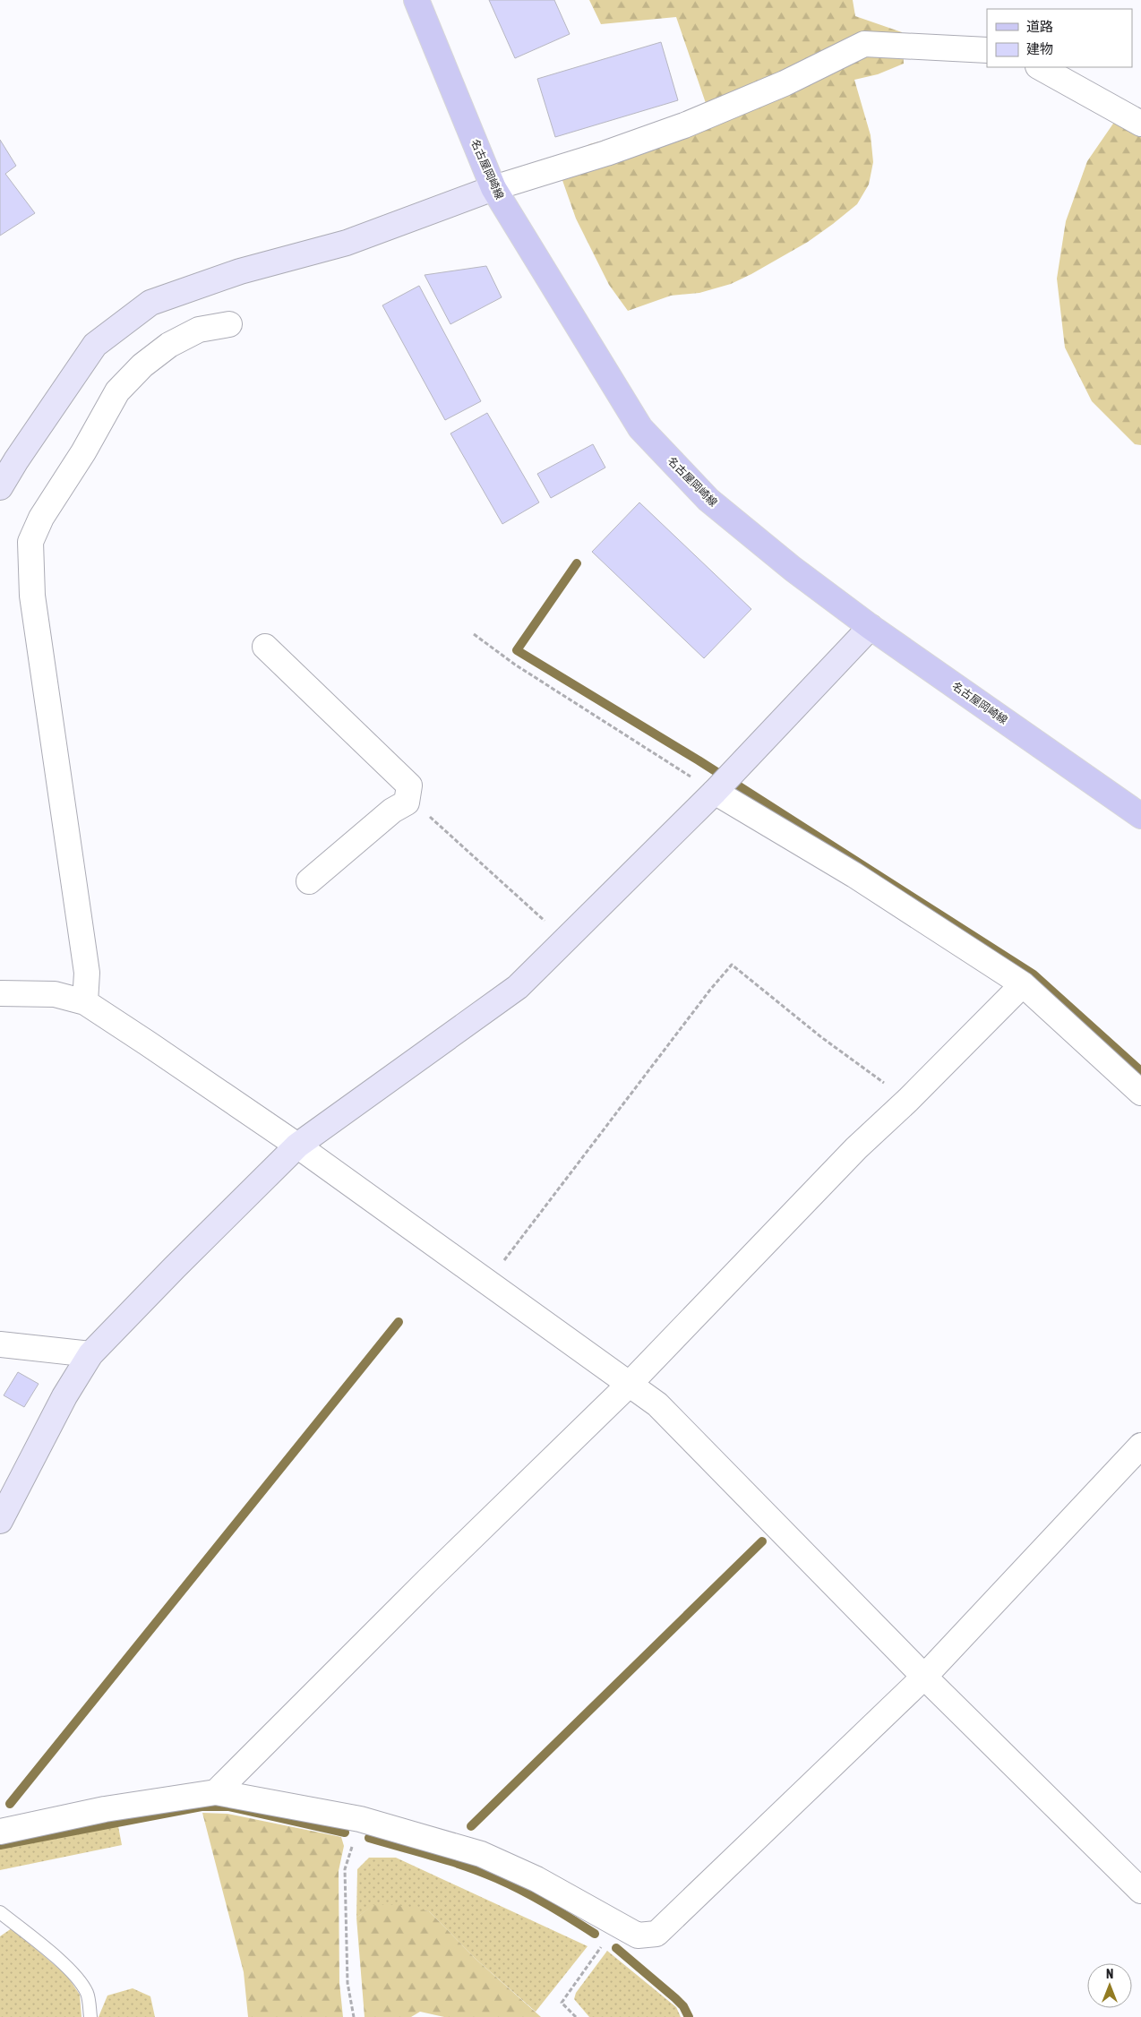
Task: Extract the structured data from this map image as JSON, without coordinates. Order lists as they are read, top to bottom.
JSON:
{
  "streets": {
    "main road": ["名古屋岡崎線"]
  },
  "legend": ["道路", "建物"],
  "north": "top"
}
